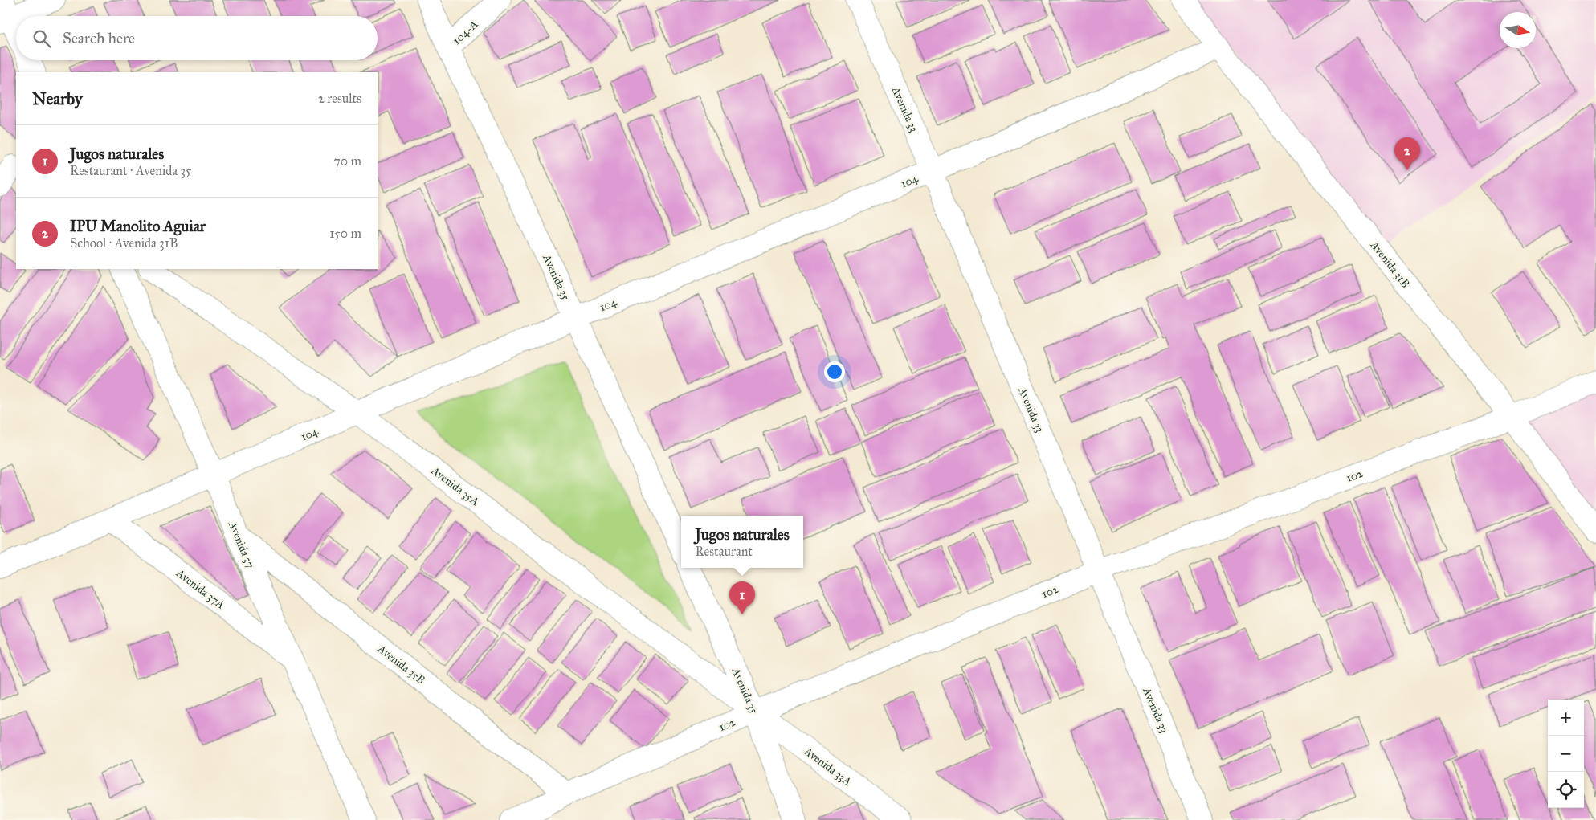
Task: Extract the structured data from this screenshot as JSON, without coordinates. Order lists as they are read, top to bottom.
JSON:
{
  "streets": {
    "street": [
      "104-A",
      "Avenida 33",
      "104",
      "Avenida 31B",
      "Avenida 35",
      "102",
      "Avenida 35A",
      "Avenida 37",
      "Avenida 37A",
      "Avenida 35B",
      "Avenida 33A"
    ]
  },
  "crossings": [
    ["104-A", "Avenida 35"],
    ["Avenida 33", "104"],
    ["Avenida 33", "102"],
    ["104", "Avenida 31B"],
    ["104", "Avenida 35"],
    ["104", "Avenida 35A"],
    ["104", "Avenida 37"],
    ["104", "Avenida 37A"],
    ["Avenida 31B", "102"],
    ["Avenida 35", "102"],
    ["Avenida 35", "Avenida 35A"],
    ["Avenida 35", "Avenida 33A"],
    ["102", "Avenida 35A"],
    ["102", "Avenida 35B"],
    ["102", "Avenida 33A"],
    ["Avenida 35A", "Avenida 33A"],
    ["Avenida 37", "Avenida 37A"],
    ["Avenida 37", "Avenida 35B"]
  ],
  "north": "right",
  "page": {
    "search": "Search here",
    "heading": ["Nearby", "2 results"],
    "list": [
      {
        "mark": "1",
        "name": "Jugos naturales",
        "note": "Restaurant · Avenida 35",
        "value": "70 m"
      },
      {
        "mark": "2",
        "name": "IPU Manolito Aguiar",
        "note": "School · Avenida 31B",
        "value": "150 m"
      }
    ],
    "pins": ["2", "1"],
    "popup": ["Jugos naturales", "Restaurant"],
    "map_buttons": ["+", "−"]
  }
}
